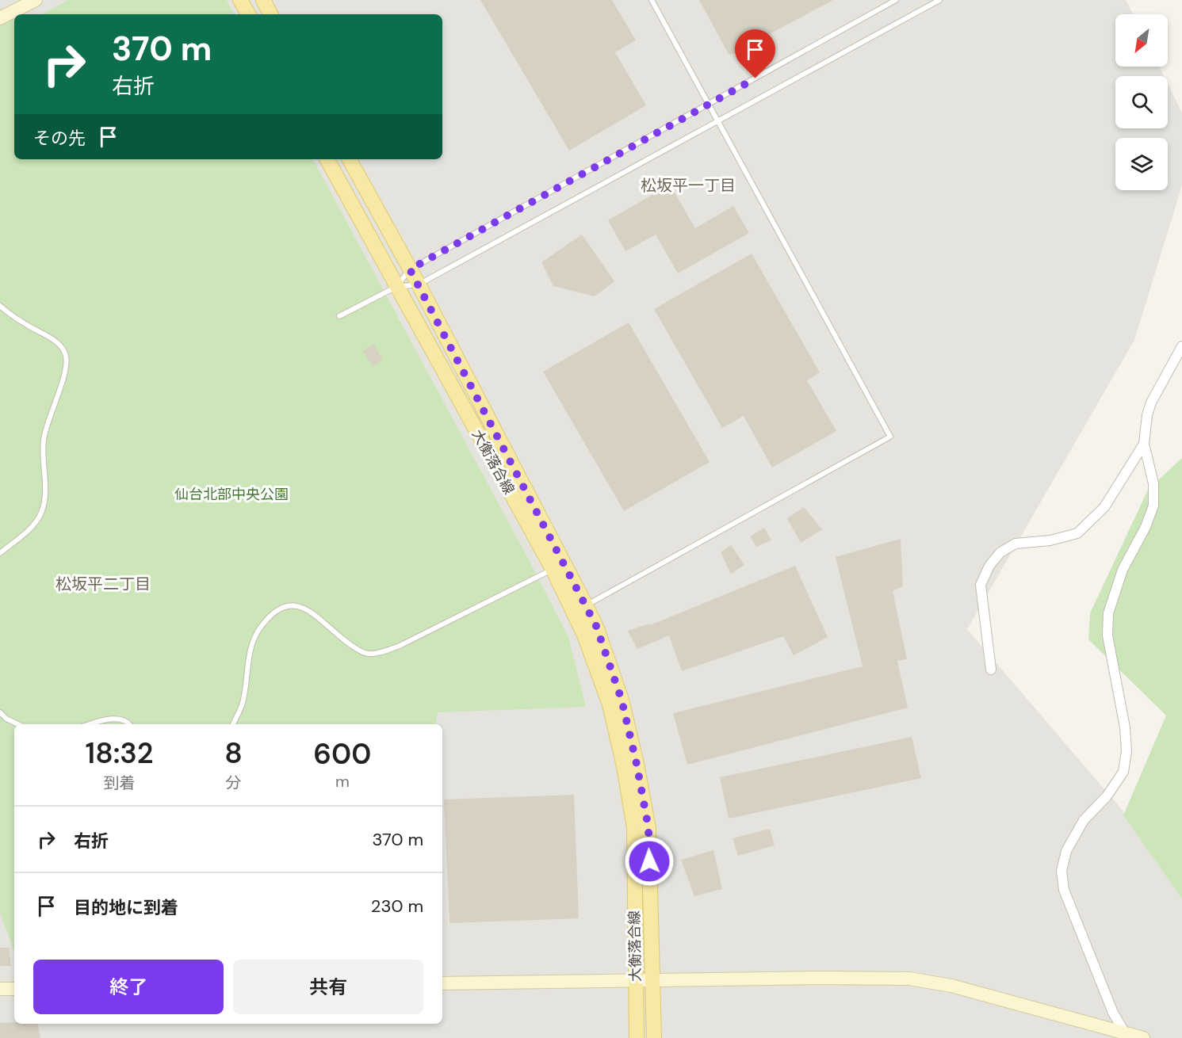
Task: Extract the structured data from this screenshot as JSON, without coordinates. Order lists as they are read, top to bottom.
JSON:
{
  "streets": {
    "main road": ["大衡落合線"]
  },
  "districts": ["松坂平一丁目", "松坂平二丁目"],
  "parks": ["仙台北部中央公園"],
  "north": "bottom left",
  "page": {
    "turn": ["370 m", "右折"],
    "then": "その先",
    "eta": [
      "18:32",
      "到着",
      "8",
      "分",
      "600",
      "m"
    ],
    "list": [
      {
        "name": "右折",
        "value": "370 m"
      },
      {
        "name": "目的地に到着",
        "value": "230 m"
      }
    ],
    "buttons": ["終了", "共有"]
  }
}
